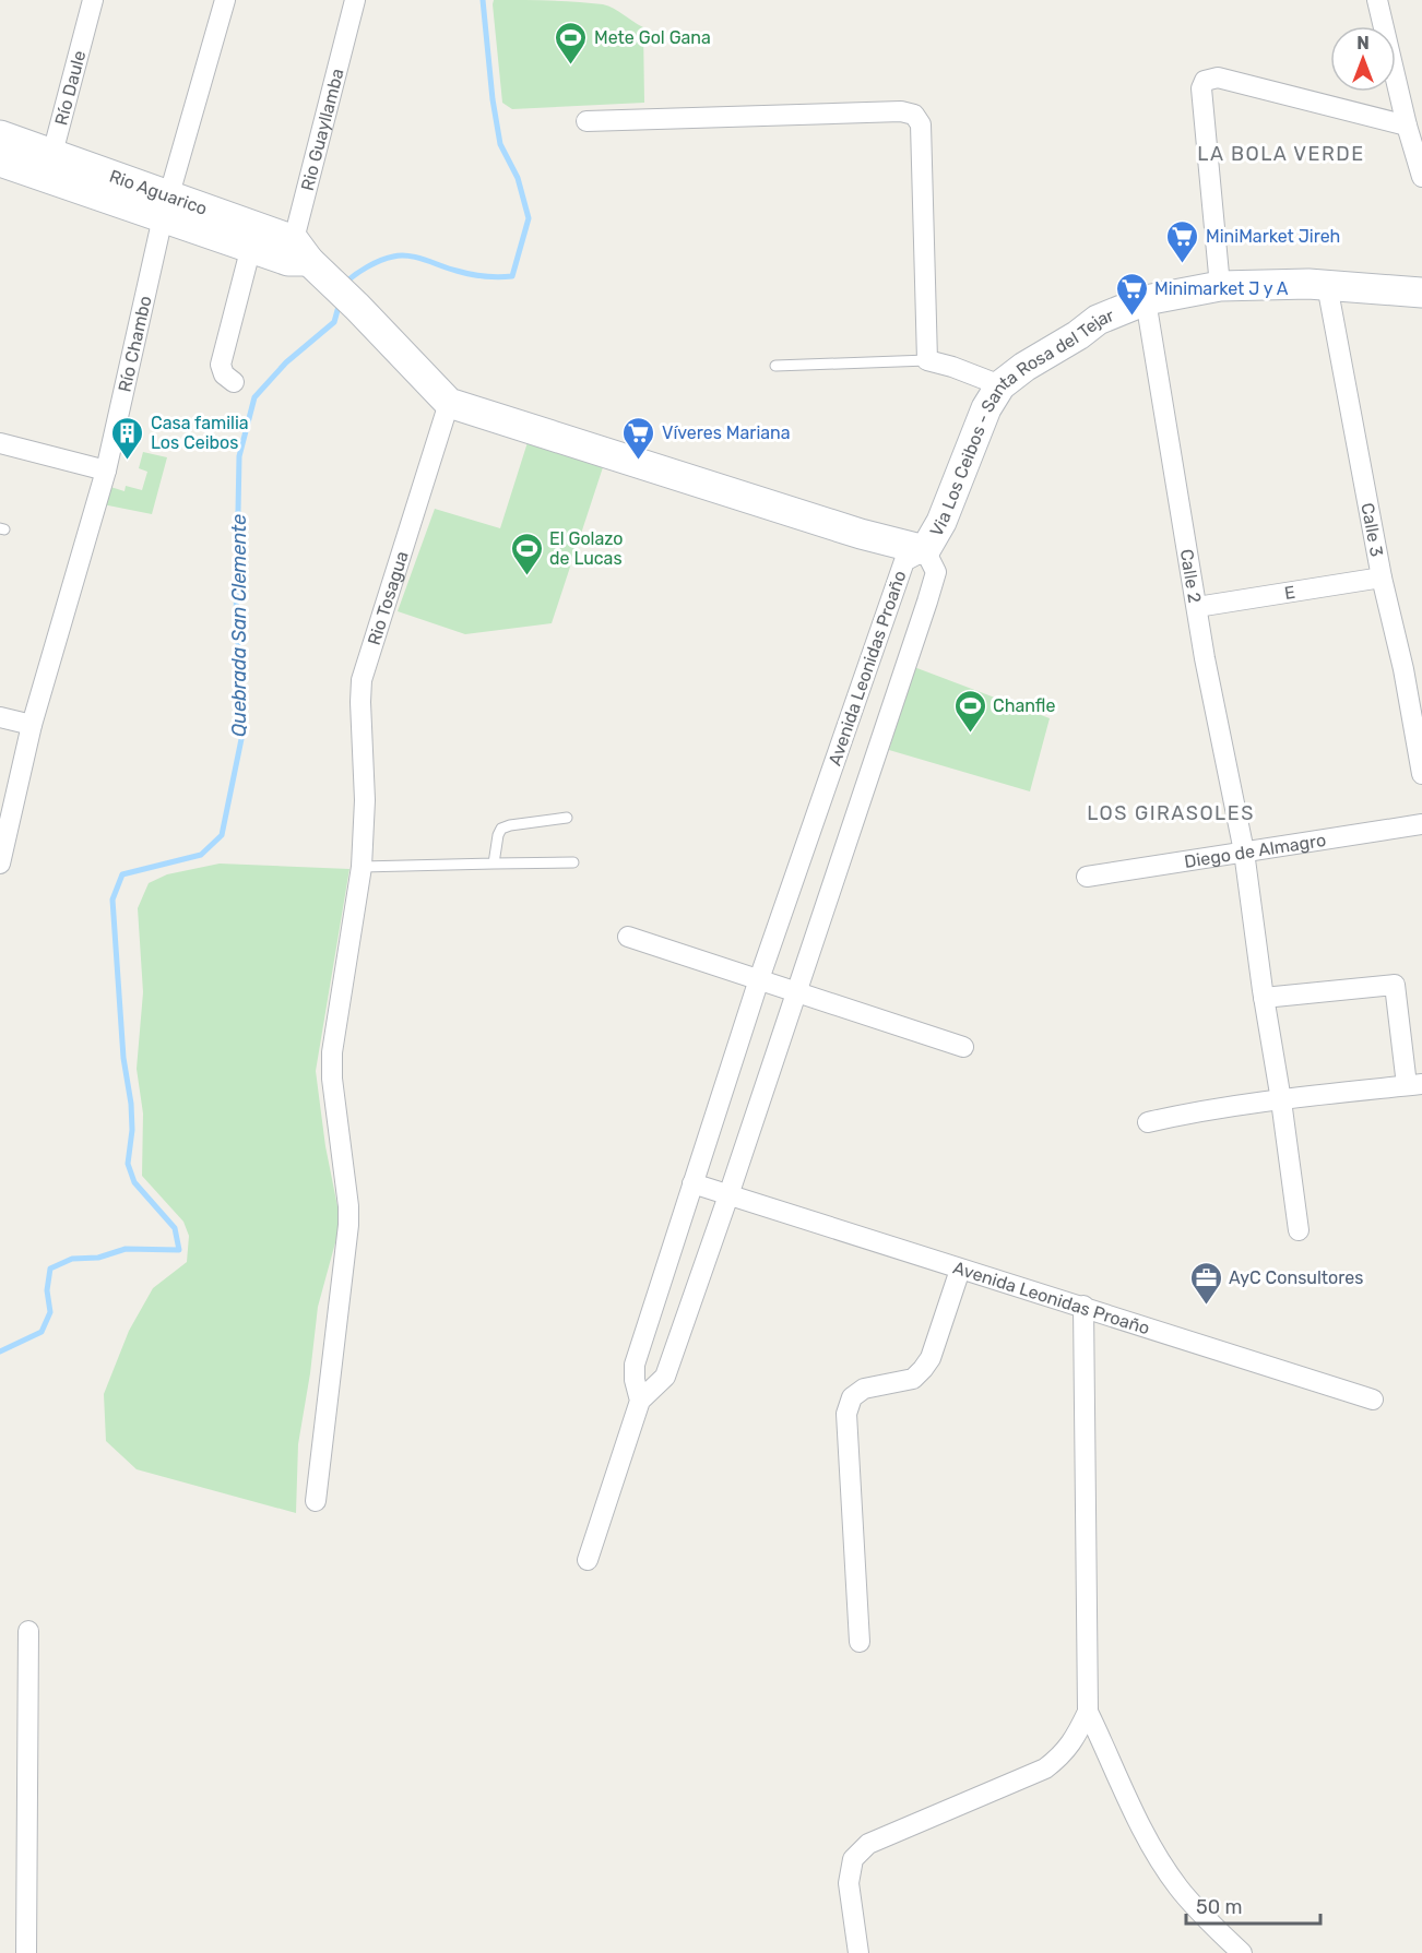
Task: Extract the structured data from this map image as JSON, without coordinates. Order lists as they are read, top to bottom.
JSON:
{
  "streets": {
    "main road": ["Rio Aguarico", "Via Los Ceibos - Santa Rosa del Tejar"],
    "street": [
      "Río Daule",
      "Rio Guayllamba",
      "Río Chambo",
      "Calle 3",
      "Calle 2",
      "E",
      "Rio Tosagua",
      "Avenida Leonidas Proaño",
      "Diego de Almagro"
    ]
  },
  "crossings": [
    ["Río Daule", "Rio Aguarico"],
    ["Rio Guayllamba", "Rio Aguarico"],
    ["Rio Guayllamba", "Via Los Ceibos - Santa Rosa del Tejar"],
    ["Rio Aguarico", "Río Chambo"],
    ["Rio Aguarico", "Via Los Ceibos - Santa Rosa del Tejar"],
    ["Via Los Ceibos - Santa Rosa del Tejar", "Calle 3"],
    ["Via Los Ceibos - Santa Rosa del Tejar", "Calle 2"],
    ["Via Los Ceibos - Santa Rosa del Tejar", "Rio Tosagua"],
    ["Via Los Ceibos - Santa Rosa del Tejar", "Avenida Leonidas Proaño"],
    ["Calle 3", "E"],
    ["Calle 2", "E"],
    ["Calle 2", "Diego de Almagro"]
  ],
  "districts": ["LA BOLA VERDE", "LOS GIRASOLES"],
  "water": ["Quebrada San Clemente"],
  "places": {
    "sports": ["Mete Gol Gana", "El Golazo de Lucas", "Chanfle"],
    "supermarket": ["MiniMarket Jireh", "Minimarket J y A", "Víveres Mariana"],
    "building": ["Casa familia Los Ceibos"],
    "office": ["AyC Consultores"]
  },
  "scale_bar": "50 m",
  "north": "top"
}
